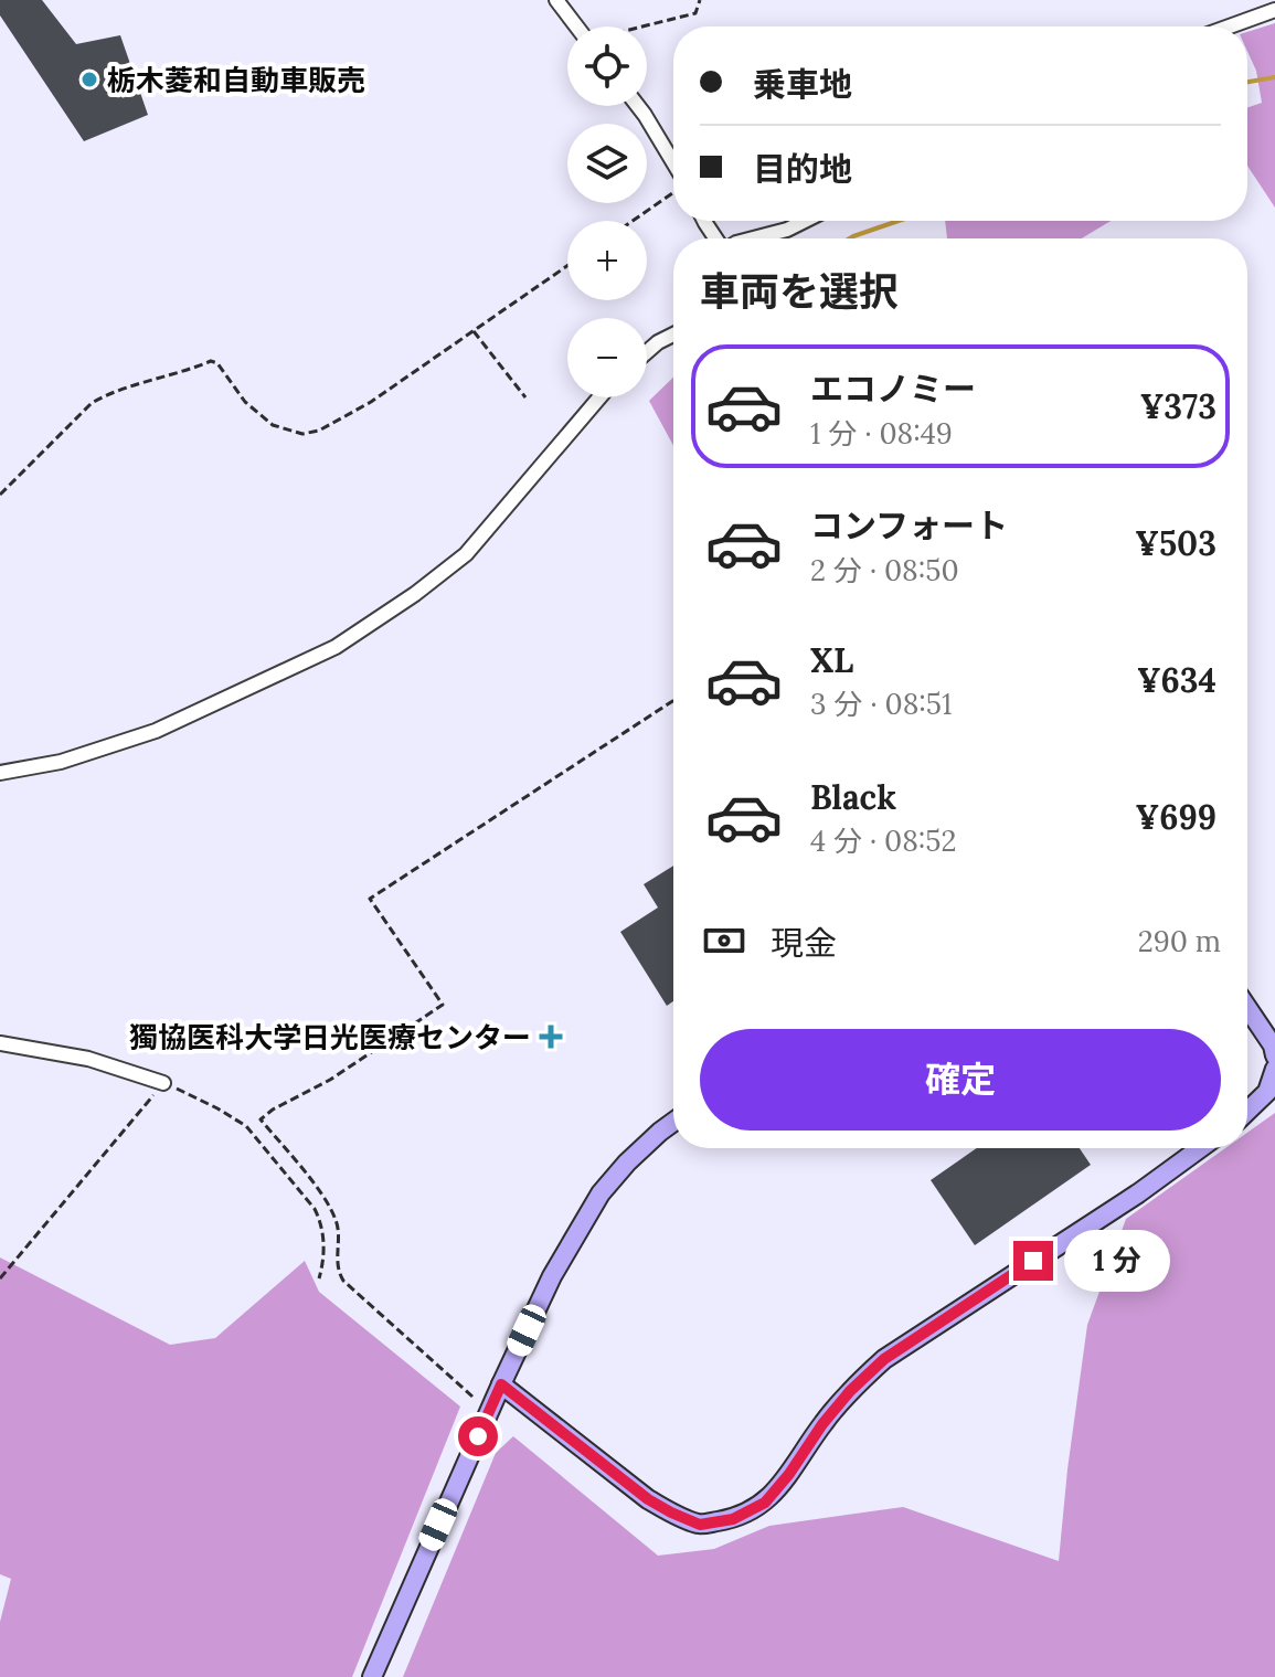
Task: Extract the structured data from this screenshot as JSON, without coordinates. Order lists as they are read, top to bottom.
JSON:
{
  "places": {
    "other": ["栃木菱和自動車販売"],
    "health": ["獨協医科大学日光医療センター"]
  },
  "page": {
    "map_buttons": ["+", "−"],
    "banner": ["乗車地", "目的地"],
    "heading": "車両を選択",
    "list": [
      {
        "name": "エコノミー",
        "note": "1 分 · 08:49",
        "value": "¥373"
      },
      {
        "name": "コンフォート",
        "note": "2 分 · 08:50",
        "value": "¥503"
      },
      {
        "name": "XL",
        "note": "3 分 · 08:51",
        "value": "¥634"
      },
      {
        "name": "Black",
        "note": "4 分 · 08:52",
        "value": "¥699"
      }
    ],
    "pay": ["現金", "290 m"],
    "buttons": "確定",
    "bubble": "1 分"
  }
}
